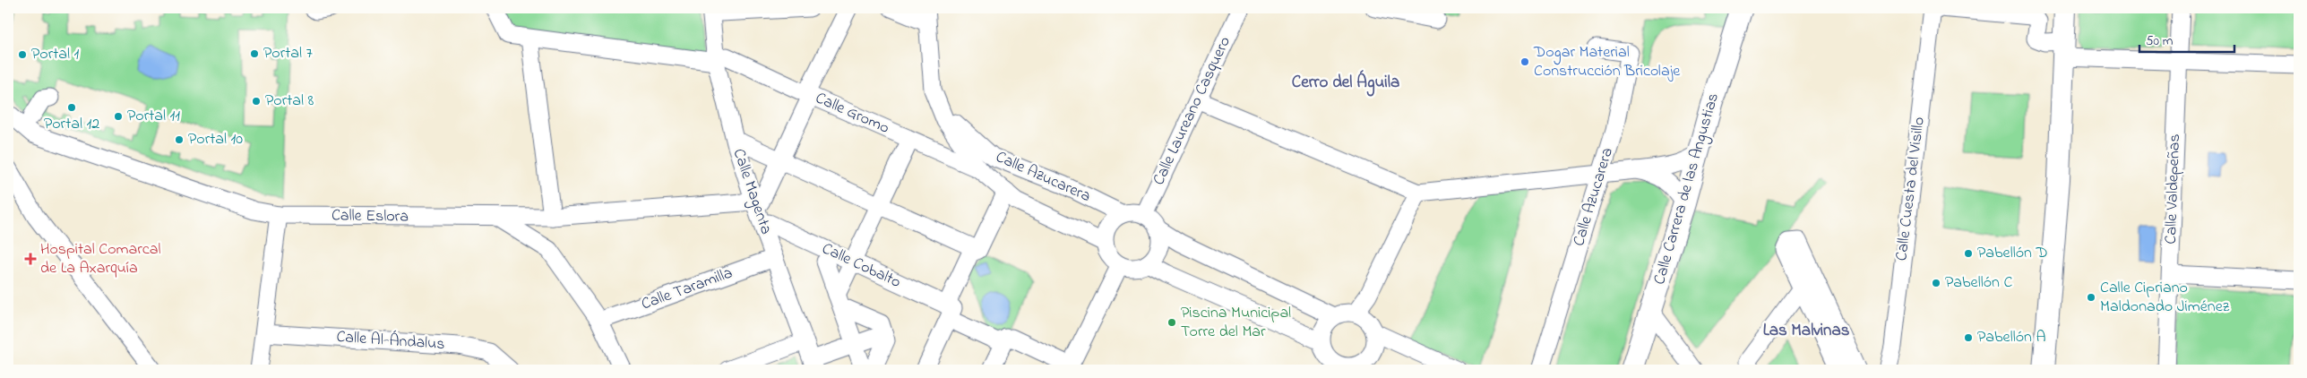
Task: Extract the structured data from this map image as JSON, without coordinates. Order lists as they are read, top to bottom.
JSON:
{
  "streets": {
    "main road": ["Calle Carrera de las Angustias"],
    "street": [
      "Calle Laureano Casquero",
      "Calle Gromo",
      "Calle Azucarera",
      "Calle Cuesta del Visillo",
      "Calle Valdepeñas",
      "Calle Magenta",
      "Calle Eslora",
      "Calle Cobalto",
      "Calle Taramilla",
      "Calle Al-Ándalus"
    ]
  },
  "crossings": [
    ["Calle Laureano Casquero", "Calle Azucarera"],
    ["Calle Gromo", "Calle Azucarera"],
    ["Calle Gromo", "Calle Magenta"],
    ["Calle Magenta", "Calle Eslora"],
    ["Calle Magenta", "Calle Taramilla"]
  ],
  "districts": ["Cerro del Águila", "Las Malvinas"],
  "places": {
    "other": [
      "Portal 7",
      "Portal 1",
      "Dogar Material Construcción Bricolaje",
      "Portal 8",
      "Portal 12",
      "Portal 11",
      "Portal 10",
      "Pabellón D",
      "Pabellón C",
      "Calle Cipriano Maldonado Jiménez",
      "Piscina Municipal Torre del Mar",
      "Pabellón A"
    ],
    "health": ["Hospital Comarcal de La Axarquía"]
  },
  "scale_bar": "50 m"
}
